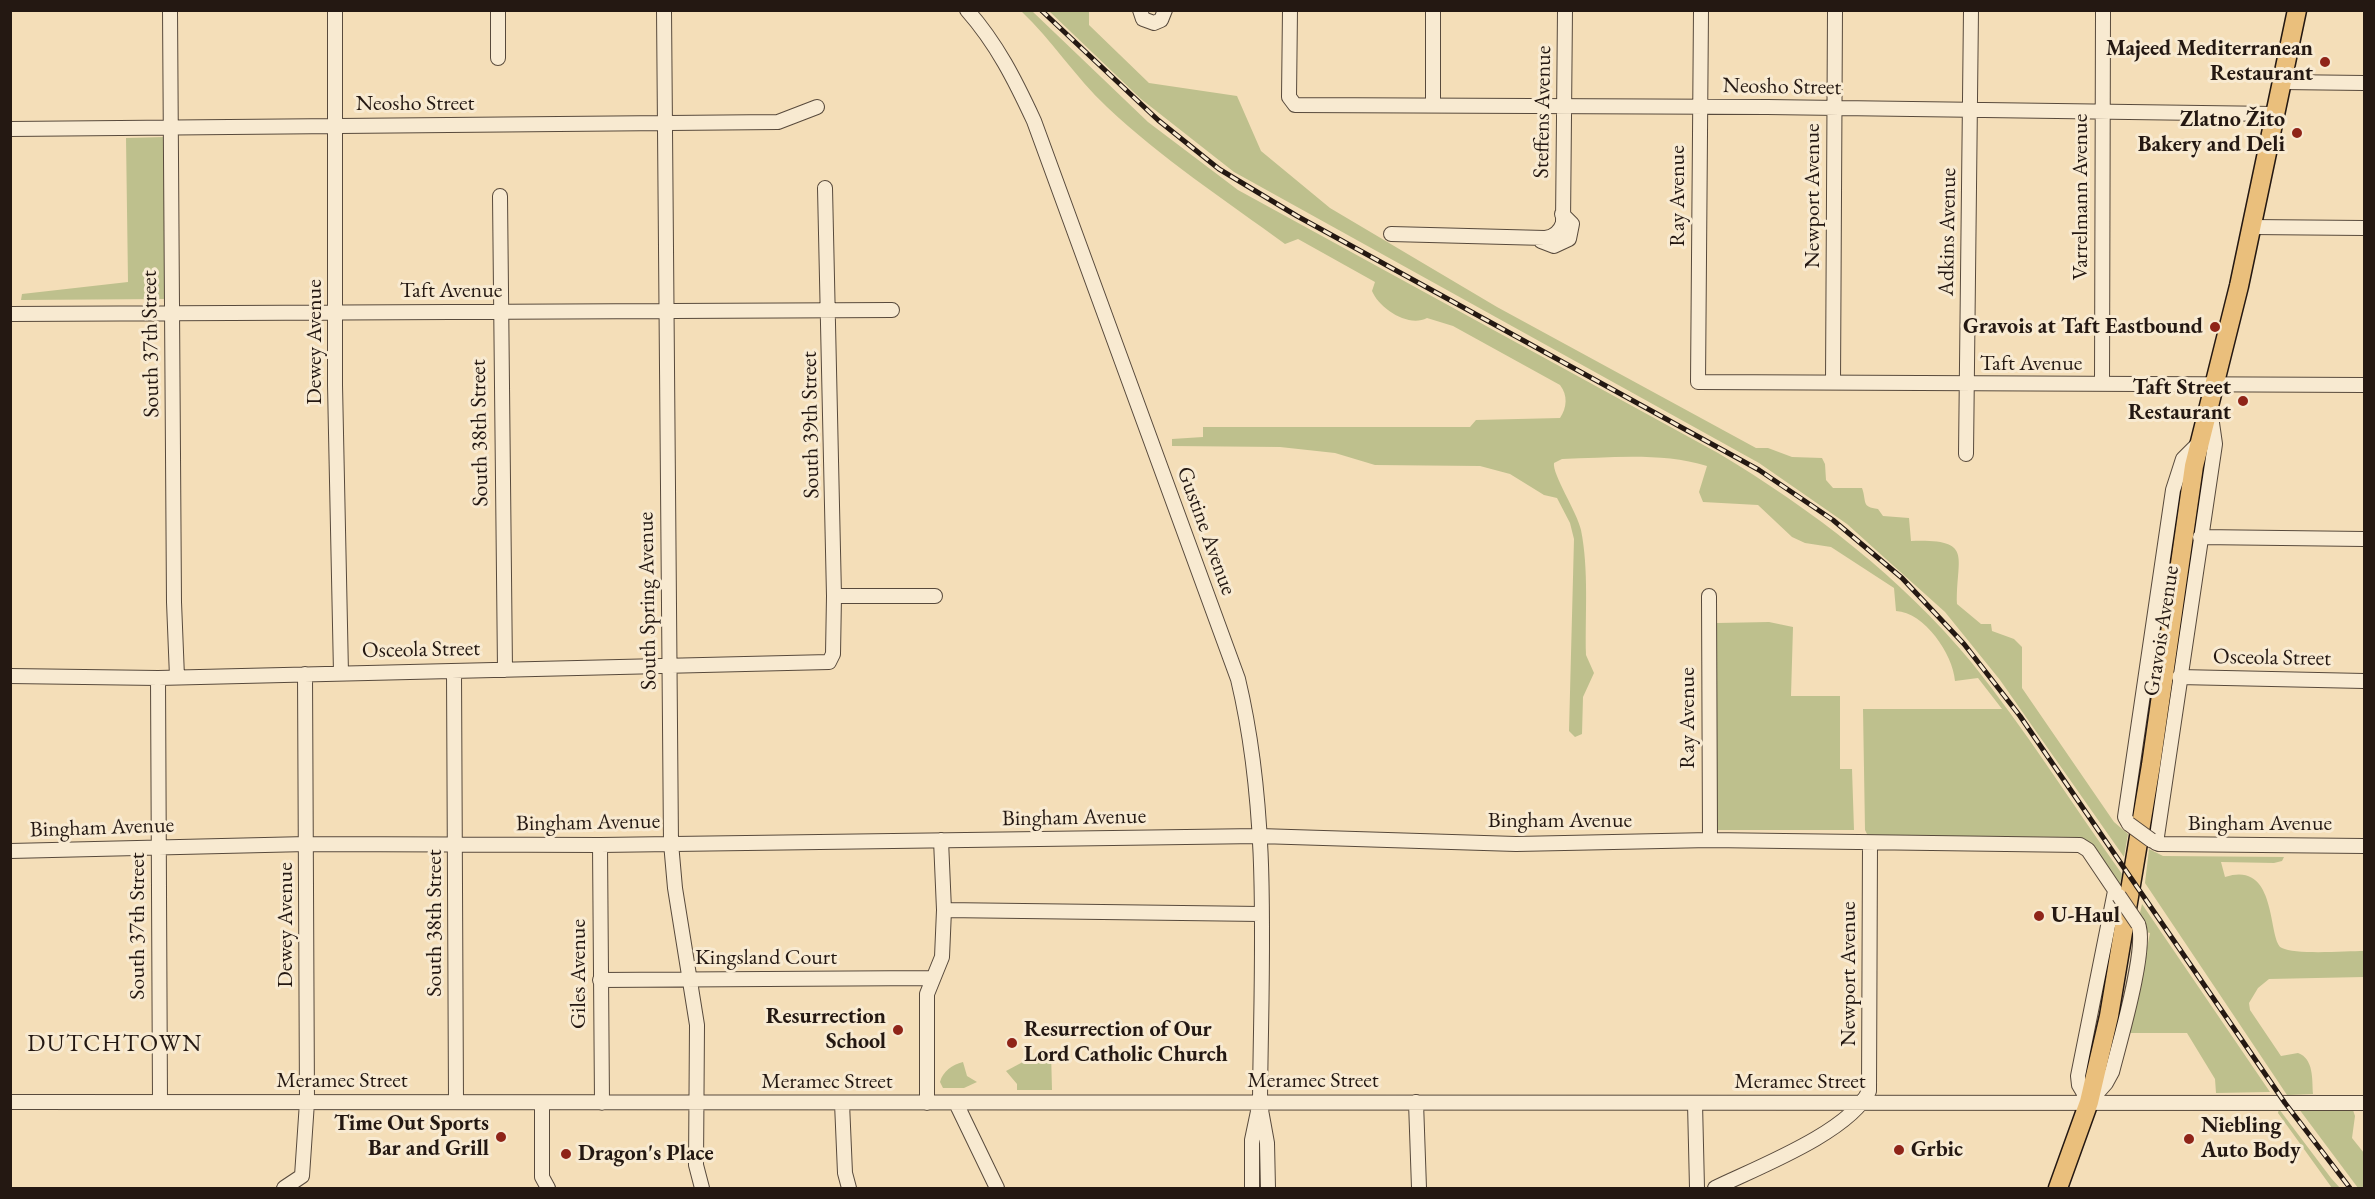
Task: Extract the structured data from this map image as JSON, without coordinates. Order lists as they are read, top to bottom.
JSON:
{
  "streets": {
    "main road": ["Gravois Avenue"],
    "street": [
      "Neosho Street",
      "Steffens Avenue",
      "Ray Avenue",
      "Newport Avenue",
      "Varrelmann Avenue",
      "Adkins Avenue",
      "Taft Avenue",
      "Dewey Avenue",
      "South 37th Street",
      "South 39th Street",
      "South 38th Street",
      "Gustine Avenue",
      "South Spring Avenue",
      "Osceola Street",
      "Bingham Avenue",
      "Kingsland Court",
      "Giles Avenue",
      "Meramec Street"
    ]
  },
  "crossings": [
    ["Neosho Street", "Steffens Avenue"],
    ["Neosho Street", "Ray Avenue"],
    ["Neosho Street", "Newport Avenue"],
    ["Neosho Street", "Varrelmann Avenue"],
    ["Neosho Street", "Adkins Avenue"],
    ["Neosho Street", "Dewey Avenue"],
    ["Neosho Street", "South 37th Street"],
    ["Neosho Street", "South Spring Avenue"],
    ["Neosho Street", "Gravois Avenue"],
    ["Ray Avenue", "Taft Avenue"],
    ["Ray Avenue", "Bingham Avenue"],
    ["Newport Avenue", "Taft Avenue"],
    ["Newport Avenue", "Bingham Avenue"],
    ["Newport Avenue", "Meramec Street"],
    ["Varrelmann Avenue", "Taft Avenue"],
    ["Adkins Avenue", "Taft Avenue"],
    ["Taft Avenue", "Dewey Avenue"],
    ["Taft Avenue", "South 37th Street"],
    ["Taft Avenue", "South 39th Street"],
    ["Taft Avenue", "South 38th Street"],
    ["Taft Avenue", "South Spring Avenue"],
    ["Taft Avenue", "Gravois Avenue"],
    ["Dewey Avenue", "Osceola Street"],
    ["Dewey Avenue", "Bingham Avenue"],
    ["Dewey Avenue", "Meramec Street"],
    ["South 37th Street", "Osceola Street"],
    ["South 37th Street", "Bingham Avenue"],
    ["South 37th Street", "Meramec Street"],
    ["South 39th Street", "Osceola Street"],
    ["South 38th Street", "Osceola Street"],
    ["South 38th Street", "Bingham Avenue"],
    ["South 38th Street", "Meramec Street"],
    ["Gustine Avenue", "Bingham Avenue"],
    ["Gustine Avenue", "Meramec Street"],
    ["South Spring Avenue", "Osceola Street"],
    ["South Spring Avenue", "Bingham Avenue"],
    ["South Spring Avenue", "Kingsland Court"],
    ["South Spring Avenue", "Meramec Street"],
    ["Gravois Avenue", "Osceola Street"],
    ["Gravois Avenue", "Bingham Avenue"],
    ["Gravois Avenue", "Meramec Street"],
    ["Bingham Avenue", "Giles Avenue"],
    ["Kingsland Court", "Giles Avenue"],
    ["Giles Avenue", "Meramec Street"]
  ],
  "districts": ["DUTCHTOWN"],
  "places": [
    "Majeed Mediterranean Restaurant",
    "Zlatno Žito Bakery and Deli",
    "Gravois at Taft Eastbound",
    "Taft Street Restaurant",
    "U-Haul",
    "Resurrection School",
    "Resurrection of Our Lord Catholic Church",
    "Time Out Sports Bar and Grill",
    "Niebling Auto Body",
    "Grbic",
    "Dragon's Place"
  ]
}
